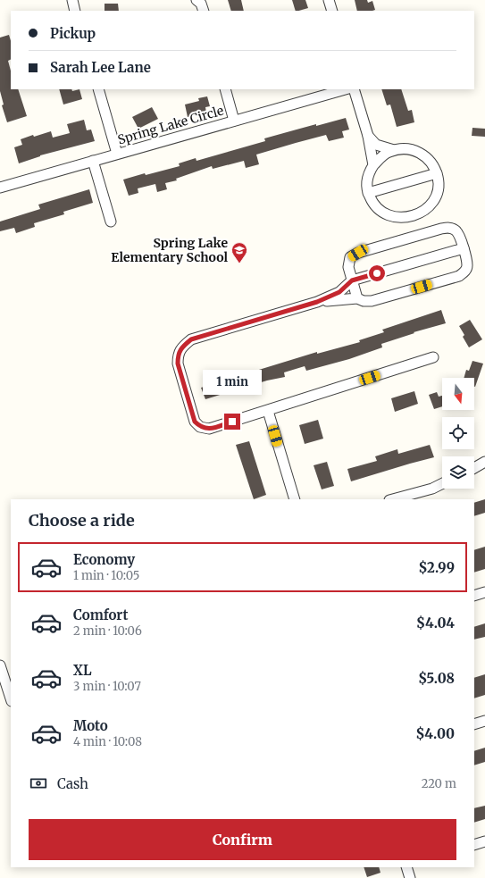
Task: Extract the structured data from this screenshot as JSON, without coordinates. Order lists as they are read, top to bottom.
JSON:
{
  "streets": {
    "street": ["Spring Lake Circle"]
  },
  "places": {
    "school or university": ["Spring Lake Elementary School"]
  },
  "north": "bottom",
  "page": {
    "banner": ["Pickup", "Sarah Lee Lane"],
    "bubble": "1 min",
    "heading": "Choose a ride",
    "list": [
      {
        "name": "Economy",
        "note": "1 min · 10:05",
        "value": "$2.99"
      },
      {
        "name": "Comfort",
        "note": "2 min · 10:06",
        "value": "$4.04"
      },
      {
        "name": "XL",
        "note": "3 min · 10:07",
        "value": "$5.08"
      },
      {
        "name": "Moto",
        "note": "4 min · 10:08",
        "value": "$4.00"
      }
    ],
    "pay": ["Cash", "220 m"],
    "buttons": "Confirm"
  }
}
